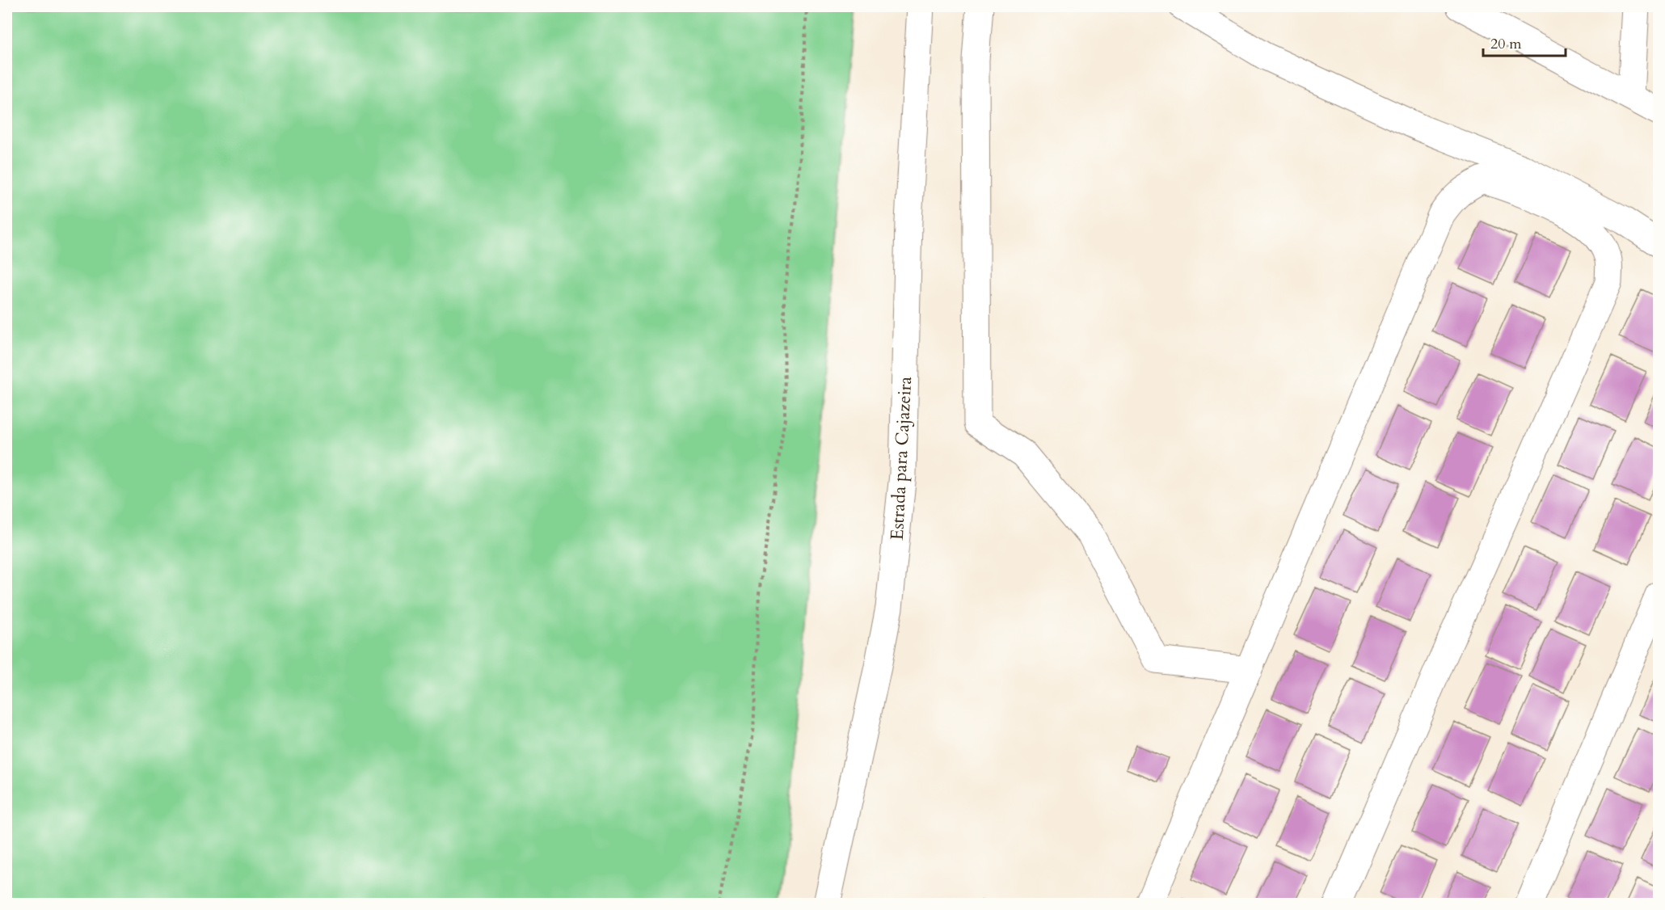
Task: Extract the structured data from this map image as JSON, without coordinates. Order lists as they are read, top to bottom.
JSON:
{
  "streets": {
    "street": ["Estrada para Cajazeira"]
  },
  "scale_bar": "20 m"
}
